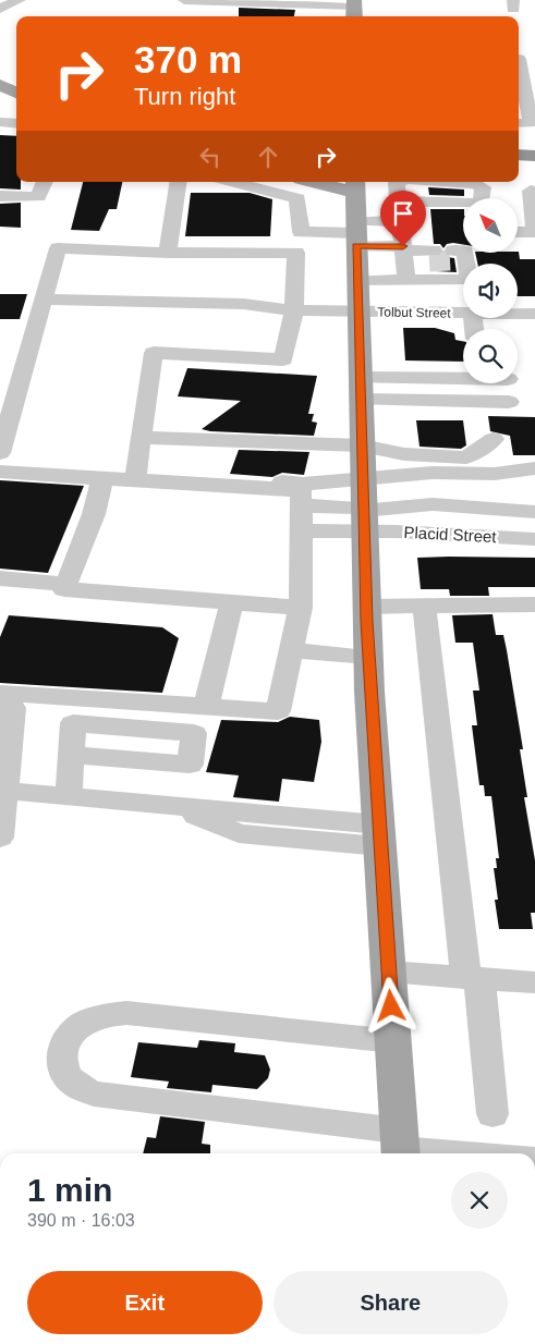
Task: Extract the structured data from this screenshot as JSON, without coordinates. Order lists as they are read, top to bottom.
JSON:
{
  "streets": {
    "street": ["Tolbut Street", "Placid Street"]
  },
  "north": "top left",
  "page": {
    "turn": ["370 m", "Turn right"],
    "heading": ["1 min", "390 m · 16:03"],
    "buttons": ["Exit", "Share"]
  }
}
